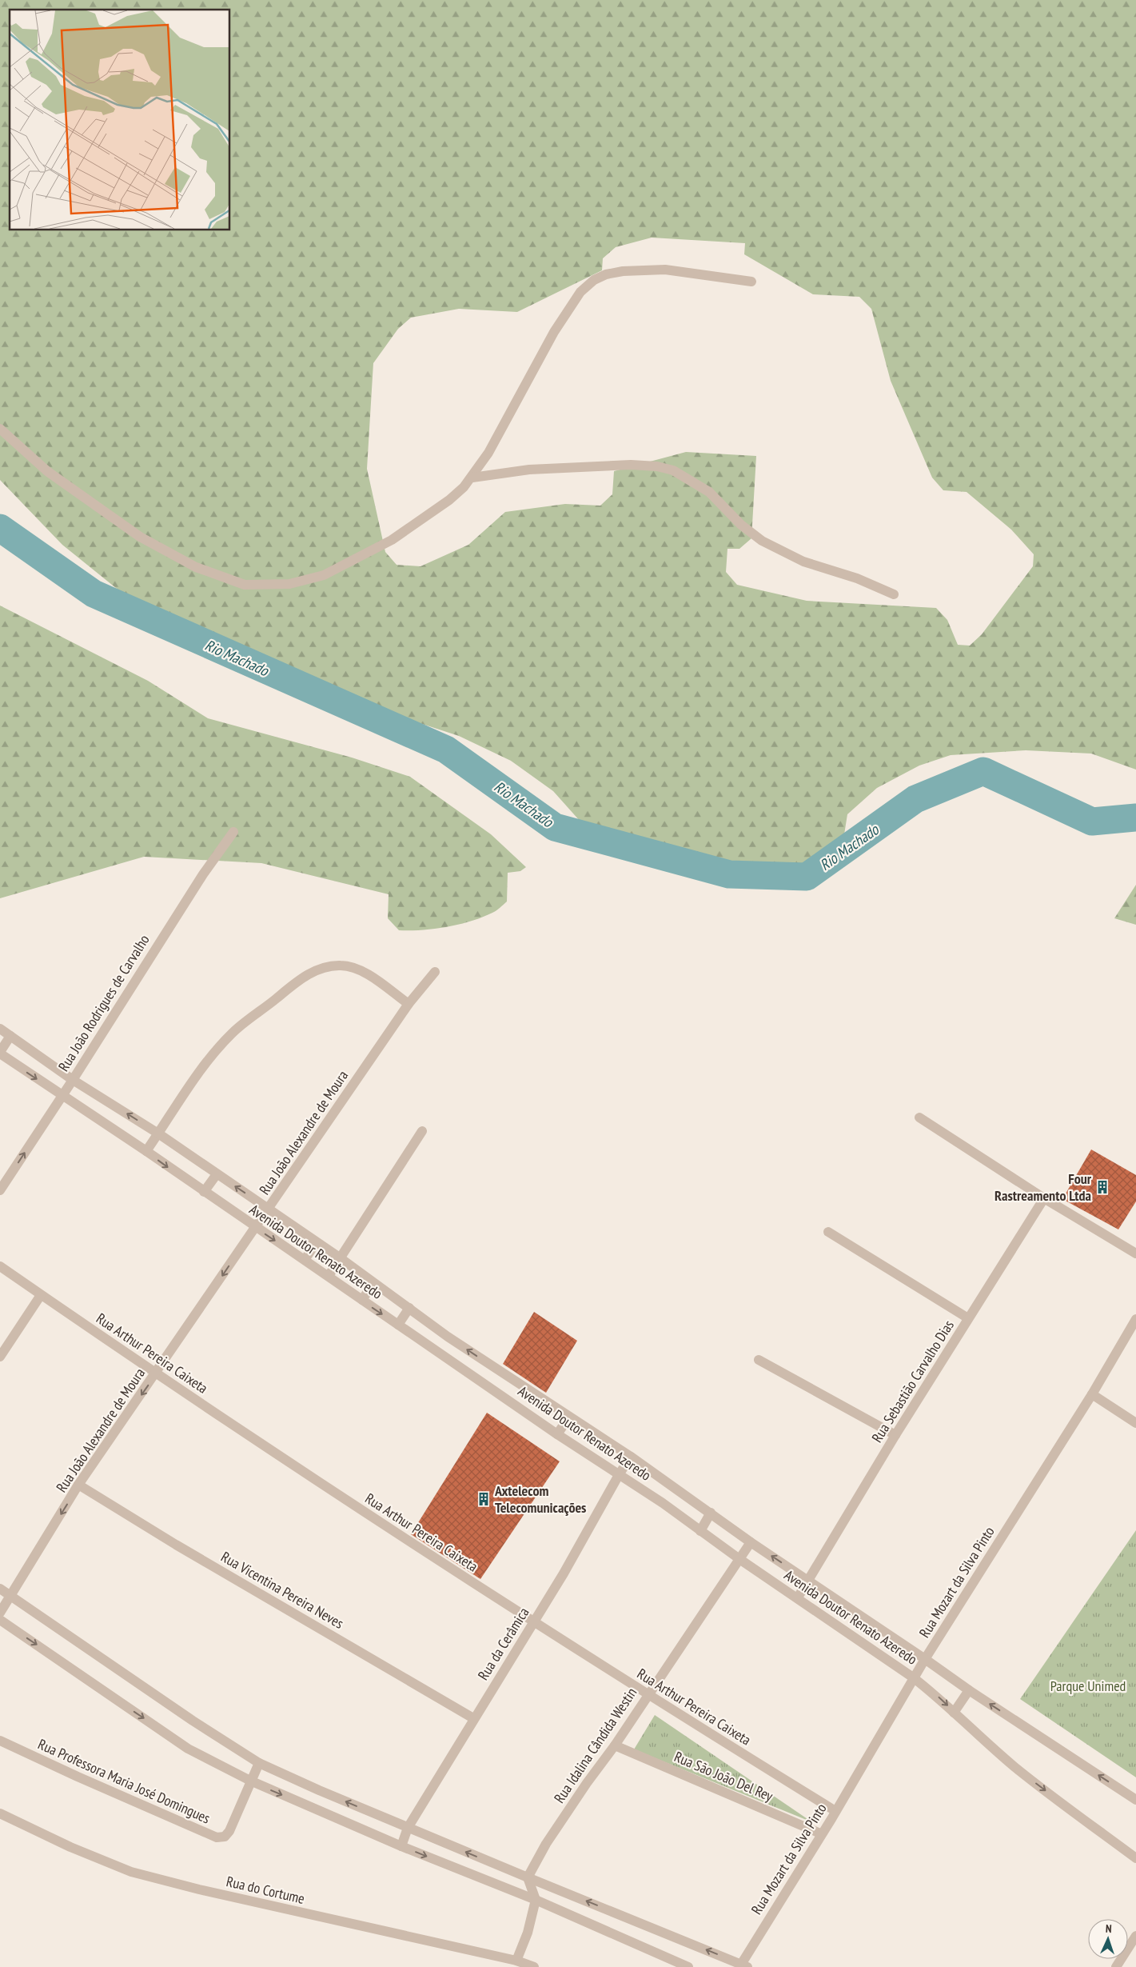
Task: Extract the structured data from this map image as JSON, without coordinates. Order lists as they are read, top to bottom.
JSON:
{
  "streets": {
    "street": [
      "Rua João Rodrigues de Carvalho",
      "Rua João Alexandre de Moura",
      "Avenida Doutor Renato Azeredo",
      "Rua Arthur Pereira Caixeta",
      "Rua Sebastião Carvalho Dias",
      "Rua Mozart da Silva Pinto",
      "Rua Vicentina Pereira Neves",
      "Rua da Cerâmica",
      "Rua Idalina Cândida Westin",
      "Rua São João Del Rey",
      "Rua Professora Maria José Domingues",
      "Rua do Cortume"
    ]
  },
  "crossings": [
    ["Rua João Rodrigues de Carvalho", "Avenida Doutor Renato Azeredo"],
    ["Rua João Alexandre de Moura", "Avenida Doutor Renato Azeredo"],
    ["Rua João Alexandre de Moura", "Rua Arthur Pereira Caixeta"],
    ["Rua João Alexandre de Moura", "Rua Vicentina Pereira Neves"],
    ["Avenida Doutor Renato Azeredo", "Rua Sebastião Carvalho Dias"],
    ["Avenida Doutor Renato Azeredo", "Rua Mozart da Silva Pinto"],
    ["Avenida Doutor Renato Azeredo", "Rua da Cerâmica"],
    ["Avenida Doutor Renato Azeredo", "Rua Idalina Cândida Westin"],
    ["Rua Arthur Pereira Caixeta", "Rua Mozart da Silva Pinto"],
    ["Rua Arthur Pereira Caixeta", "Rua da Cerâmica"],
    ["Rua Arthur Pereira Caixeta", "Rua Idalina Cândida Westin"],
    ["Rua Mozart da Silva Pinto", "Rua São João Del Rey"],
    ["Rua Vicentina Pereira Neves", "Rua da Cerâmica"],
    ["Rua Idalina Cândida Westin", "Rua São João Del Rey"]
  ],
  "one_way": ["Rua João Alexandre de Moura"],
  "water": ["Rio Machado"],
  "parks": ["Parque Unimed"],
  "places": {
    "building": ["Four Rastreamento Ltda", "Axtelecom Telecomunicações"]
  },
  "north": "top"
}
